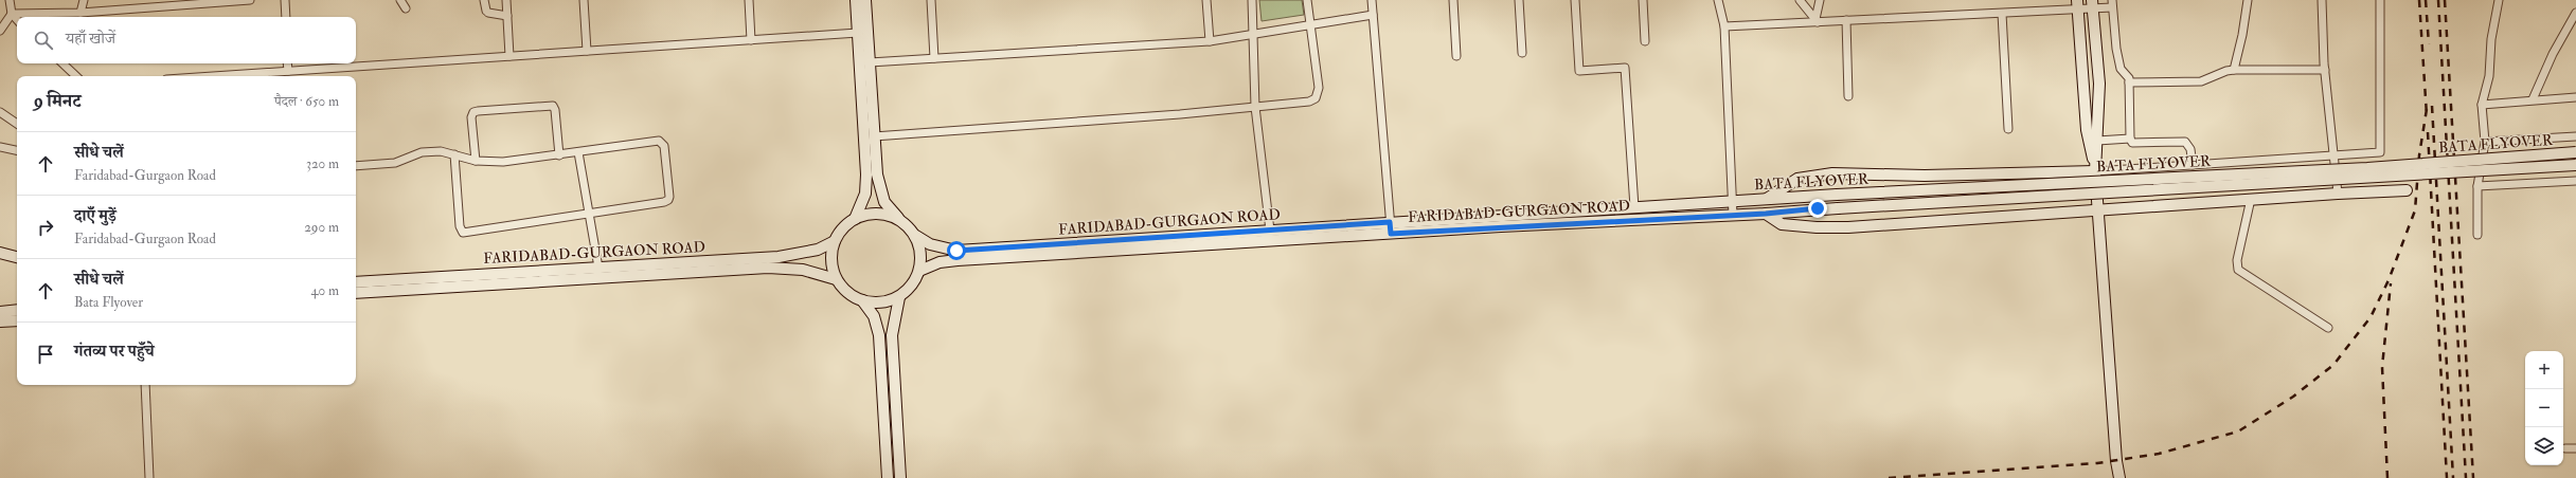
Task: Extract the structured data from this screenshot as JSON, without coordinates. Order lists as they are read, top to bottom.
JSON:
{
  "streets": {
    "main road": ["BATA FLYOVER", "FARIDABAD-GURGAON ROAD"]
  },
  "crossings": [
    ["BATA FLYOVER", "FARIDABAD-GURGAON ROAD"]
  ],
  "page": {
    "search": "यहाँ खोजें",
    "heading": ["9 मिनट", "पैदल · 650 m"],
    "list": [
      ["सीधे चलें", "Faridabad-Gurgaon Road", "320 m"],
      ["दाएँ मुड़ें", "Faridabad-Gurgaon Road", "290 m"],
      ["सीधे चलें", "Bata Flyover", "40 m"],
      "गंतव्य पर पहुँचे"
    ],
    "map_buttons": ["+", "−"]
  }
}
